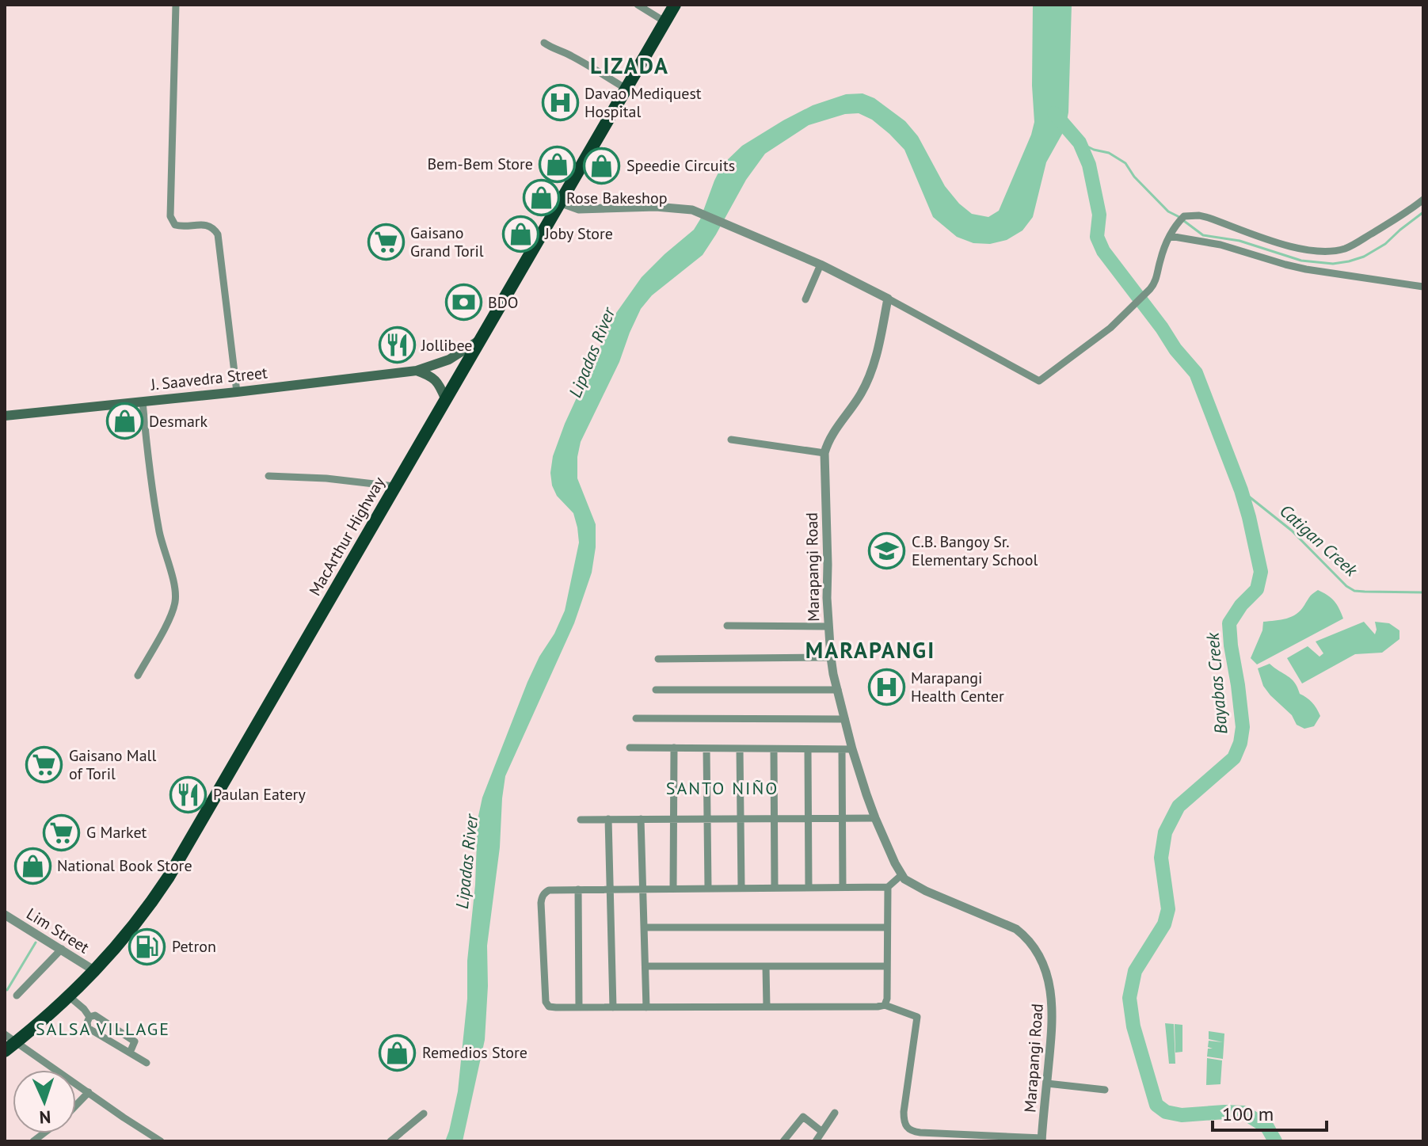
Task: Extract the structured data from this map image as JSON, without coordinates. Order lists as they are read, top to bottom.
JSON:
{
  "streets": {
    "highway": ["MacArthur Highway"],
    "main road": ["J. Saavedra Street"],
    "street": ["Marapangi Road", "Lim Street"]
  },
  "crossings": [
    ["J. Saavedra Street", "MacArthur Highway"],
    ["MacArthur Highway", "Lim Street"]
  ],
  "districts": [
    "LIZADA",
    "MARAPANGI",
    "SANTO NIÑO",
    "SALSA VILLAGE"
  ],
  "water": ["Lipadas River", "Catigan Creek", "Bayabas Creek"],
  "places": {
    "hospital": ["Davao Mediquest Hospital", "Marapangi Health Center"],
    "shop": [
      "Bem-Bem Store",
      "Speedie Circuits",
      "Rose Bakeshop",
      "Joby Store",
      "Desmark",
      "National Book Store",
      "Remedios Store"
    ],
    "supermarket": ["Gaisano Grand Toril", "Gaisano Mall of Toril", "G Market"],
    "bank": ["BDO"],
    "restaurant": ["Jollibee", "Paulan Eatery"],
    "school or university": ["C.B. Bangoy Sr. Elementary School"],
    "fuel station": ["Petron"]
  },
  "scale_bar": "100 m",
  "north": "bottom"
}
